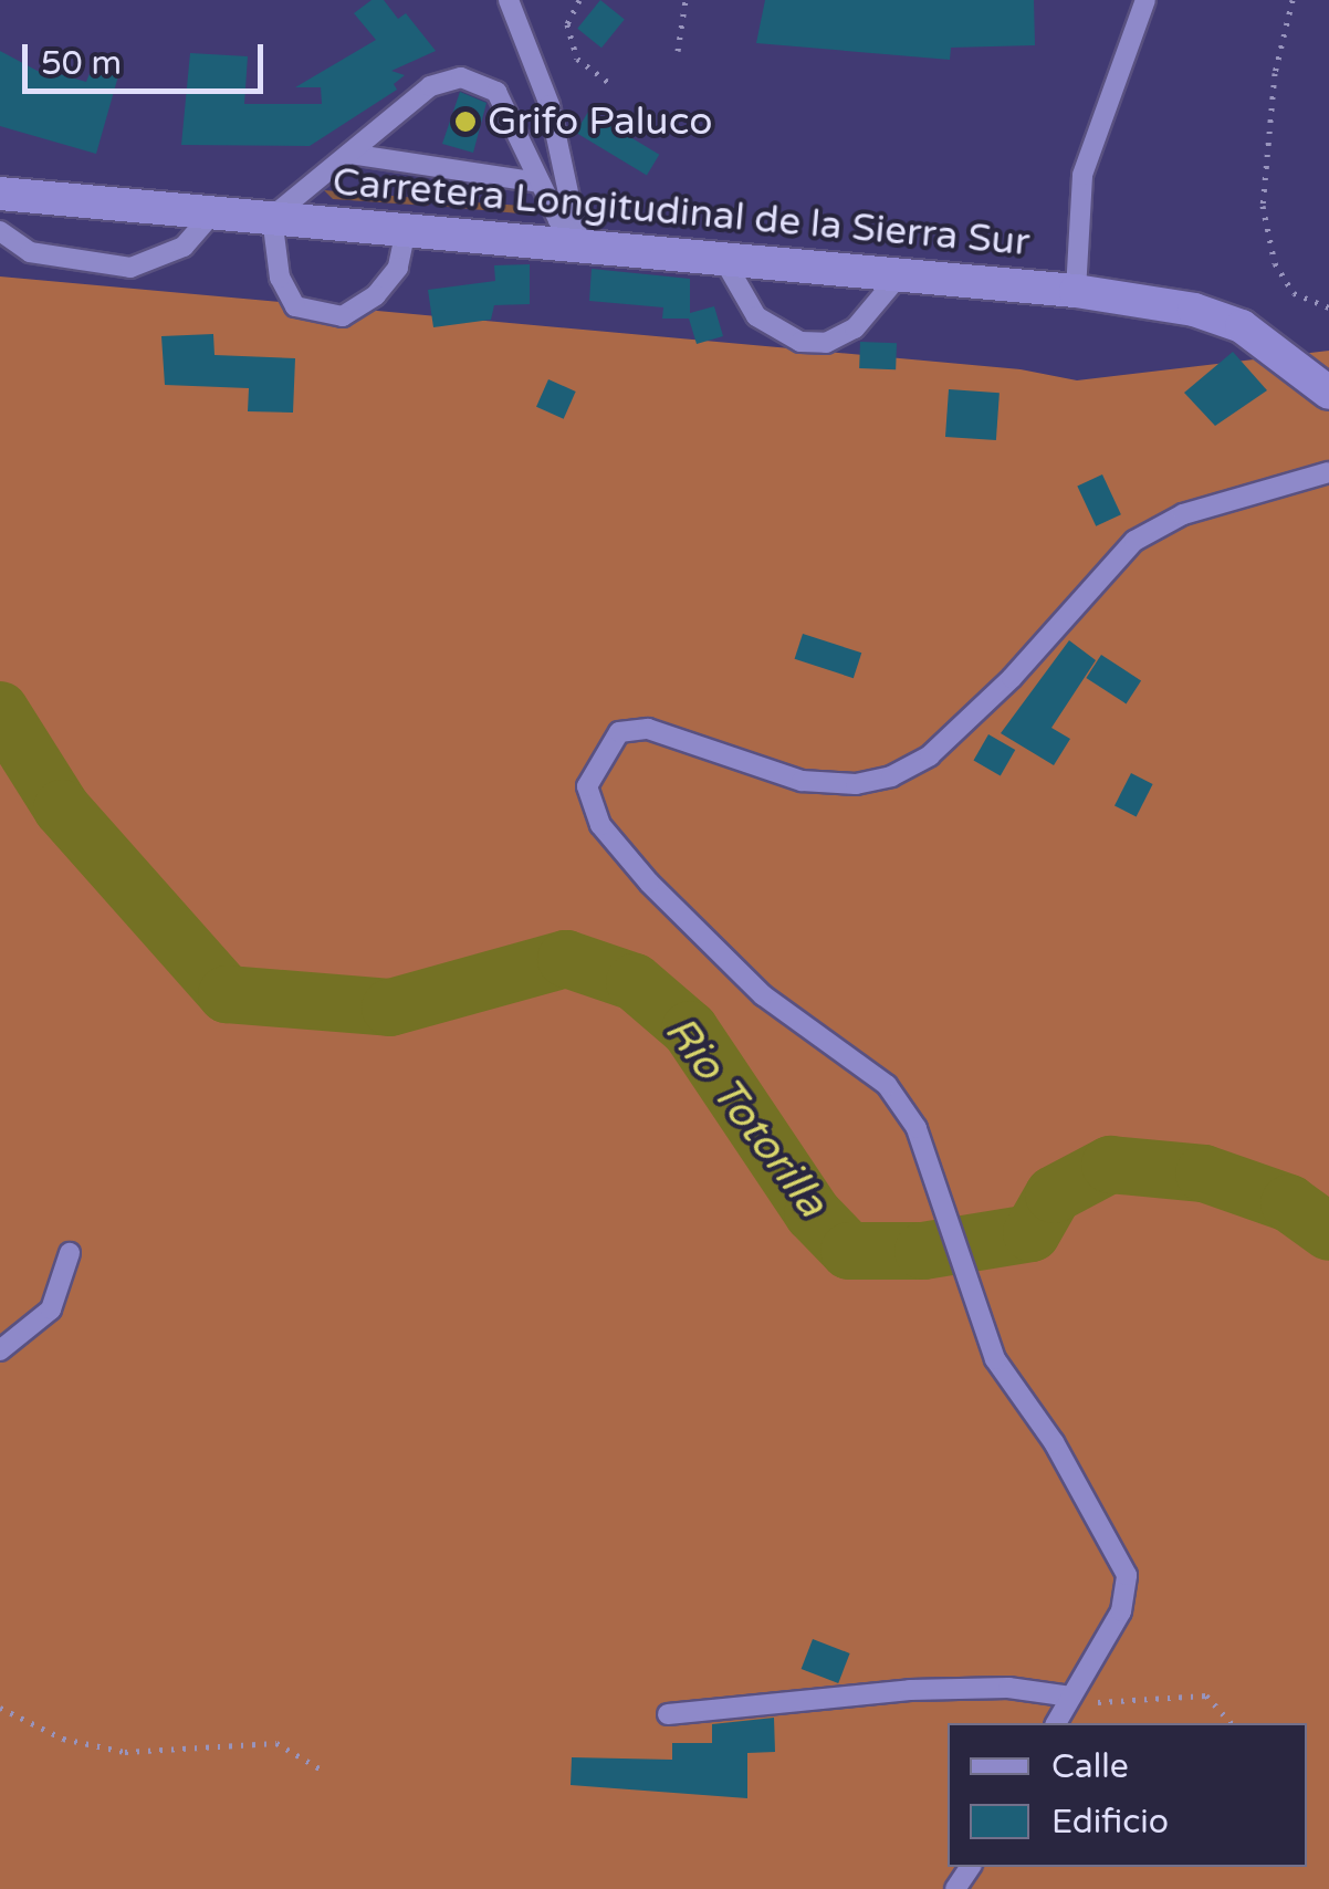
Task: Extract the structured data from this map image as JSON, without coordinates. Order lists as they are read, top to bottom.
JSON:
{
  "streets": {
    "highway": ["Carretera Longitudinal de la Sierra Sur"]
  },
  "water": ["Rio Totorilla"],
  "places": ["Grifo Paluco"],
  "legend": ["Calle", "Edificio"],
  "scale_bar": "50 m"
}
